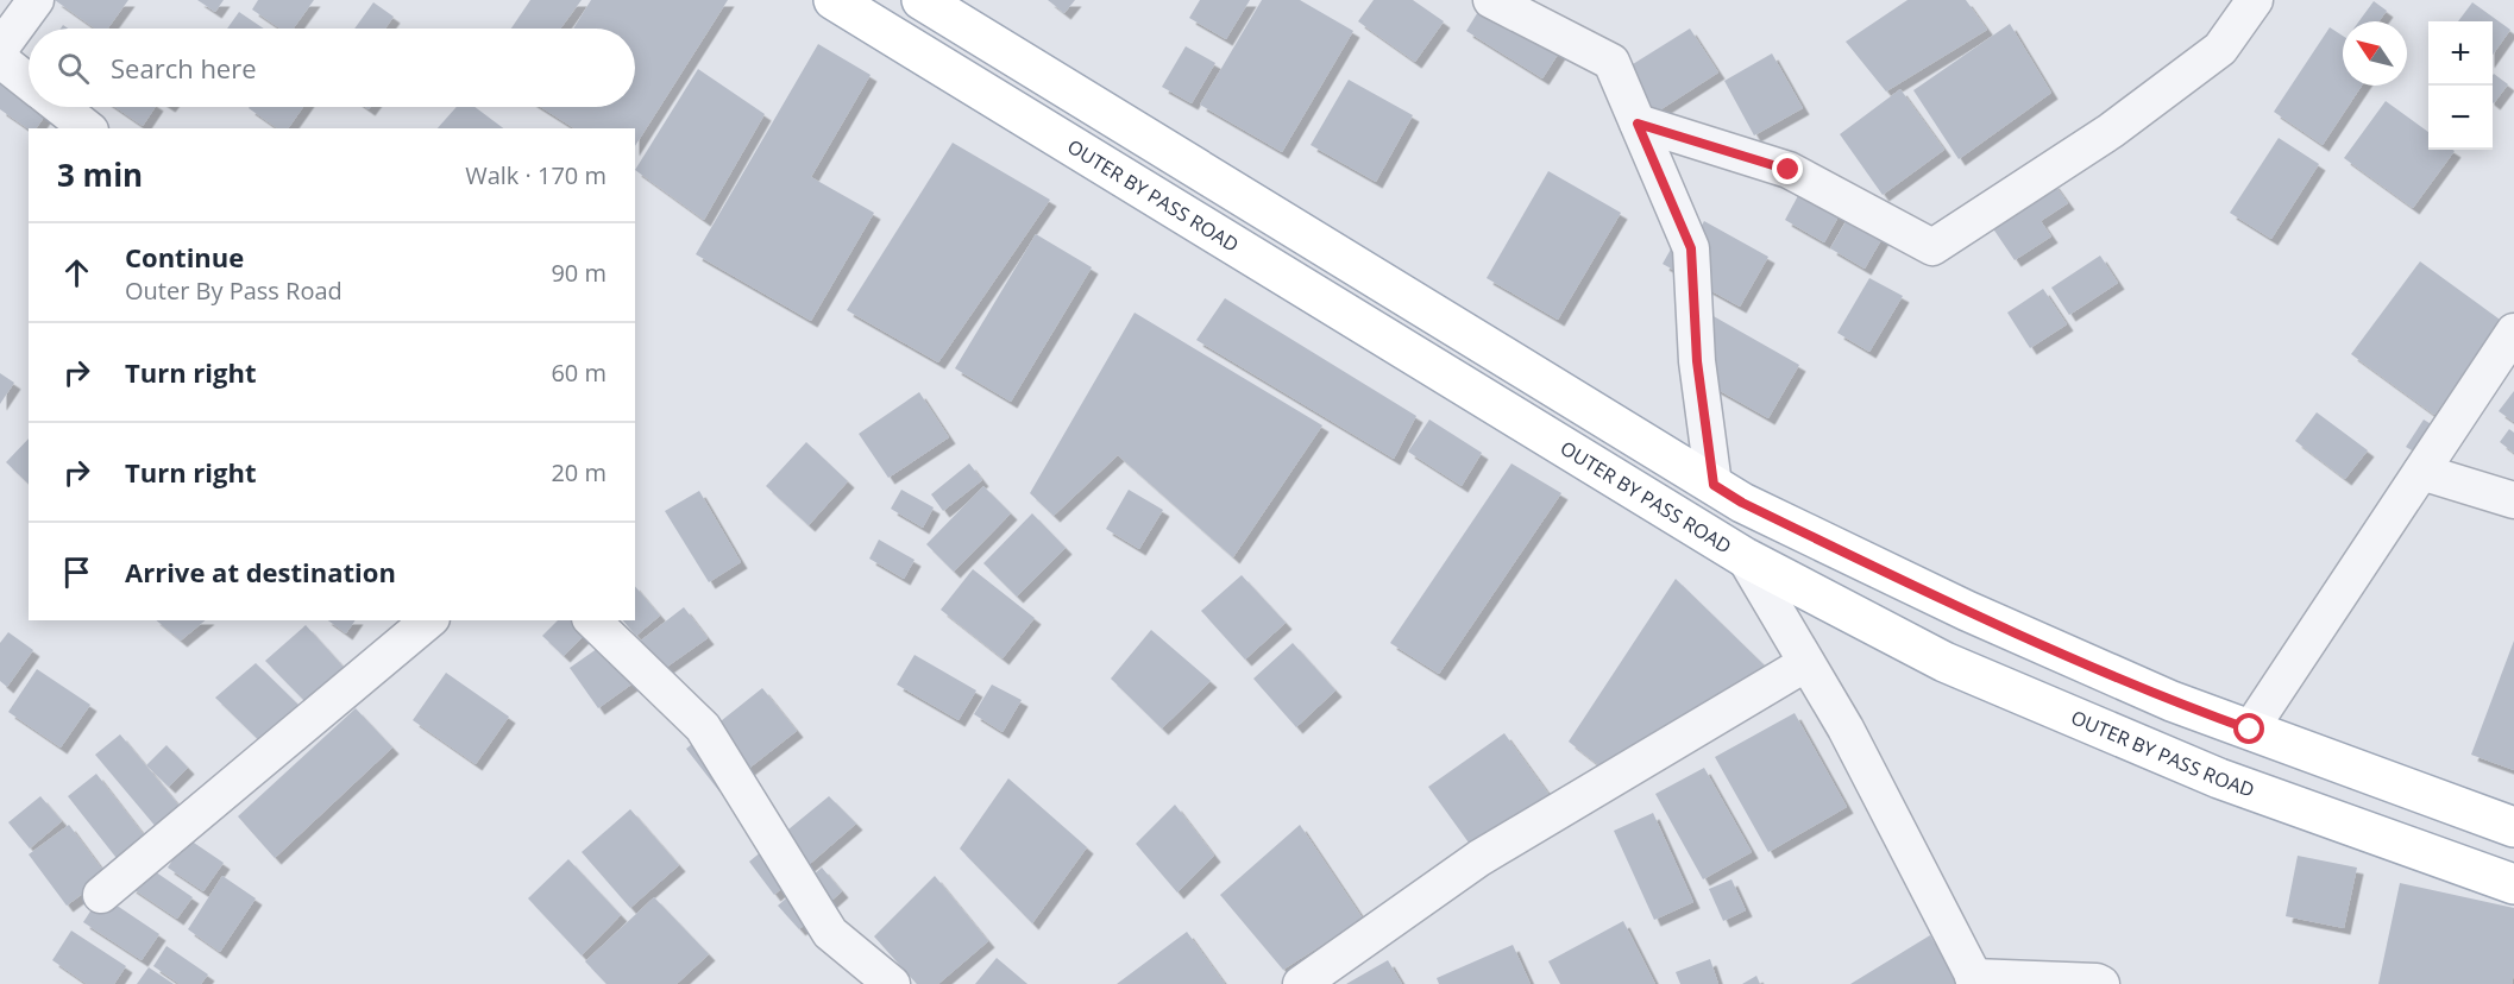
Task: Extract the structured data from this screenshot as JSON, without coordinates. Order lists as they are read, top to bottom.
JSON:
{
  "streets": {
    "main road": ["OUTER BY PASS ROAD"]
  },
  "north": "top left",
  "page": {
    "map_buttons": ["+", "−"],
    "search": "Search here",
    "heading": ["3 min", "Walk · 170 m"],
    "list": [
      ["Continue", "Outer By Pass Road", "90 m"],
      ["Turn right", "60 m"],
      ["Turn right", "20 m"],
      "Arrive at destination"
    ]
  }
}
